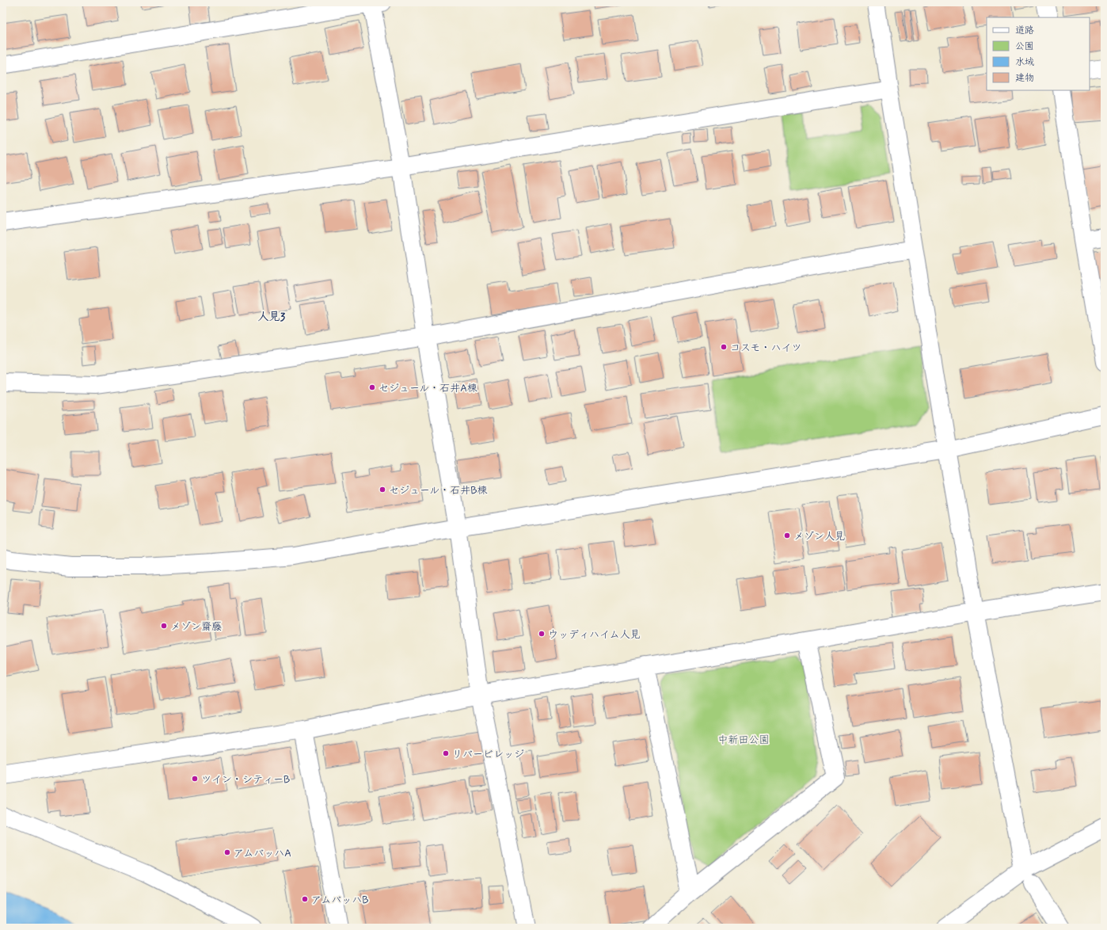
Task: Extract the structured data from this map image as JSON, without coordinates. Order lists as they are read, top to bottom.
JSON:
{
  "districts": ["人見3"],
  "parks": ["中新田公園"],
  "places": [
    "コスモ・ハイツ",
    "セジュール・石井A棟",
    "セジュール・石井B棟",
    "メゾン人見",
    "メゾン齋藤",
    "ウッディハイム人見",
    "リバービレッジ",
    "ツイン・シティーB",
    "アムバッハA",
    "アムバッハB"
  ],
  "legend": [
    "道路",
    "公園",
    "水域",
    "建物"
  ]
}
